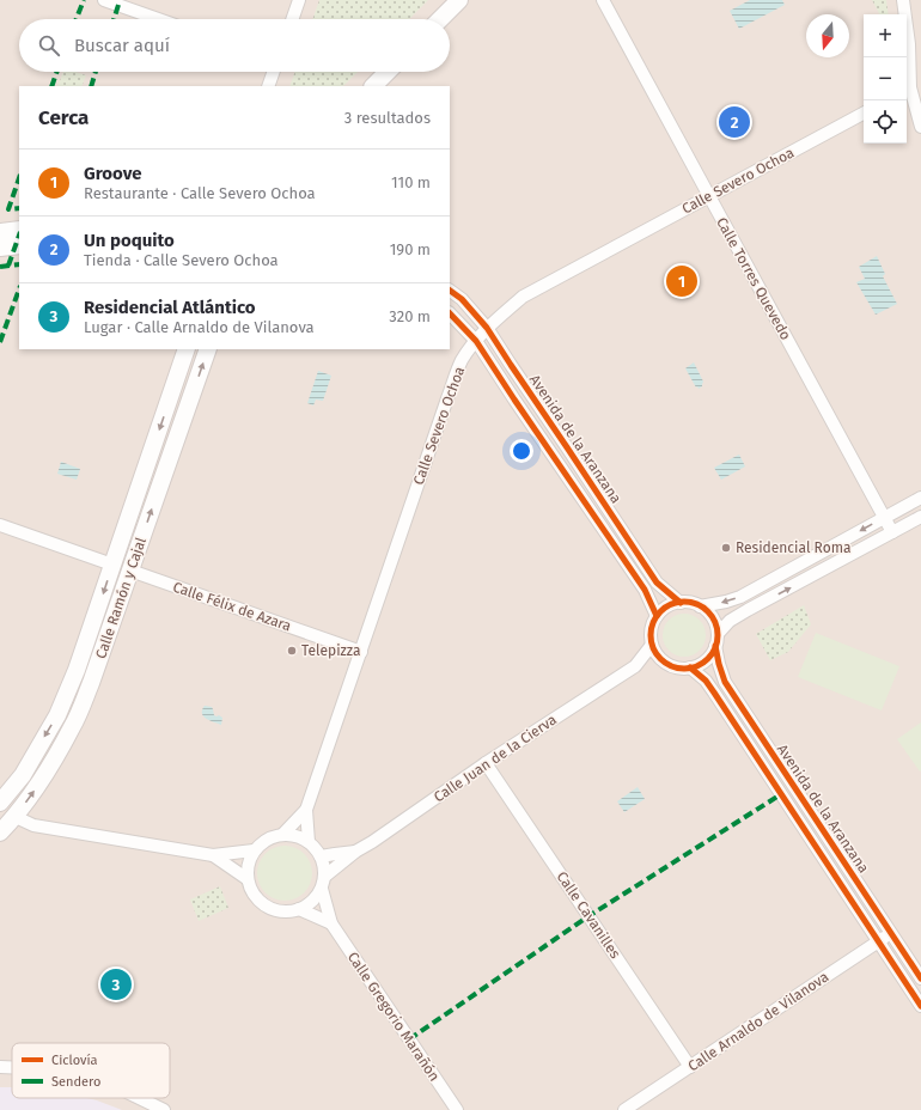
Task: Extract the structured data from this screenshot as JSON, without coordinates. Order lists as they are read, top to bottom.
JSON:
{
  "streets": {
    "street": [
      "Calle Severo Ochoa",
      "Calle Torres Quevedo",
      "Avenida de la Aranzana",
      "Calle Ramón y Cajal",
      "Calle Félix de Azara",
      "Calle Juan de la Cierva",
      "Calle Cavanilles",
      "Calle Gregorio Marañón",
      "Calle Arnaldo de Vilanova"
    ]
  },
  "crossings": [
    ["Calle Severo Ochoa", "Calle Torres Quevedo"],
    ["Calle Severo Ochoa", "Avenida de la Aranzana"],
    ["Calle Severo Ochoa", "Calle Félix de Azara"],
    ["Calle Severo Ochoa", "Calle Juan de la Cierva"],
    ["Calle Severo Ochoa", "Calle Gregorio Marañón"],
    ["Avenida de la Aranzana", "Calle Juan de la Cierva"],
    ["Avenida de la Aranzana", "Calle Arnaldo de Vilanova"],
    ["Calle Ramón y Cajal", "Calle Félix de Azara"],
    ["Calle Juan de la Cierva", "Calle Cavanilles"],
    ["Calle Juan de la Cierva", "Calle Gregorio Marañón"],
    ["Calle Cavanilles", "Calle Arnaldo de Vilanova"]
  ],
  "places": ["Residencial Roma", "Telepizza"],
  "legend": ["Ciclovía", "Sendero"],
  "north": "bottom",
  "page": {
    "map_buttons": ["+", "−"],
    "search": "Buscar aquí",
    "heading": ["Cerca", "3 resultados"],
    "pins": ["2", "1", "3"],
    "list": [
      {
        "mark": "1",
        "name": "Groove",
        "note": "Restaurante · Calle Severo Ochoa",
        "value": "110 m"
      },
      {
        "mark": "2",
        "name": "Un poquito",
        "note": "Tienda · Calle Severo Ochoa",
        "value": "190 m"
      },
      {
        "mark": "3",
        "name": "Residencial Atlántico",
        "note": "Lugar · Calle Arnaldo de Vilanova",
        "value": "320 m"
      }
    ]
  }
}
